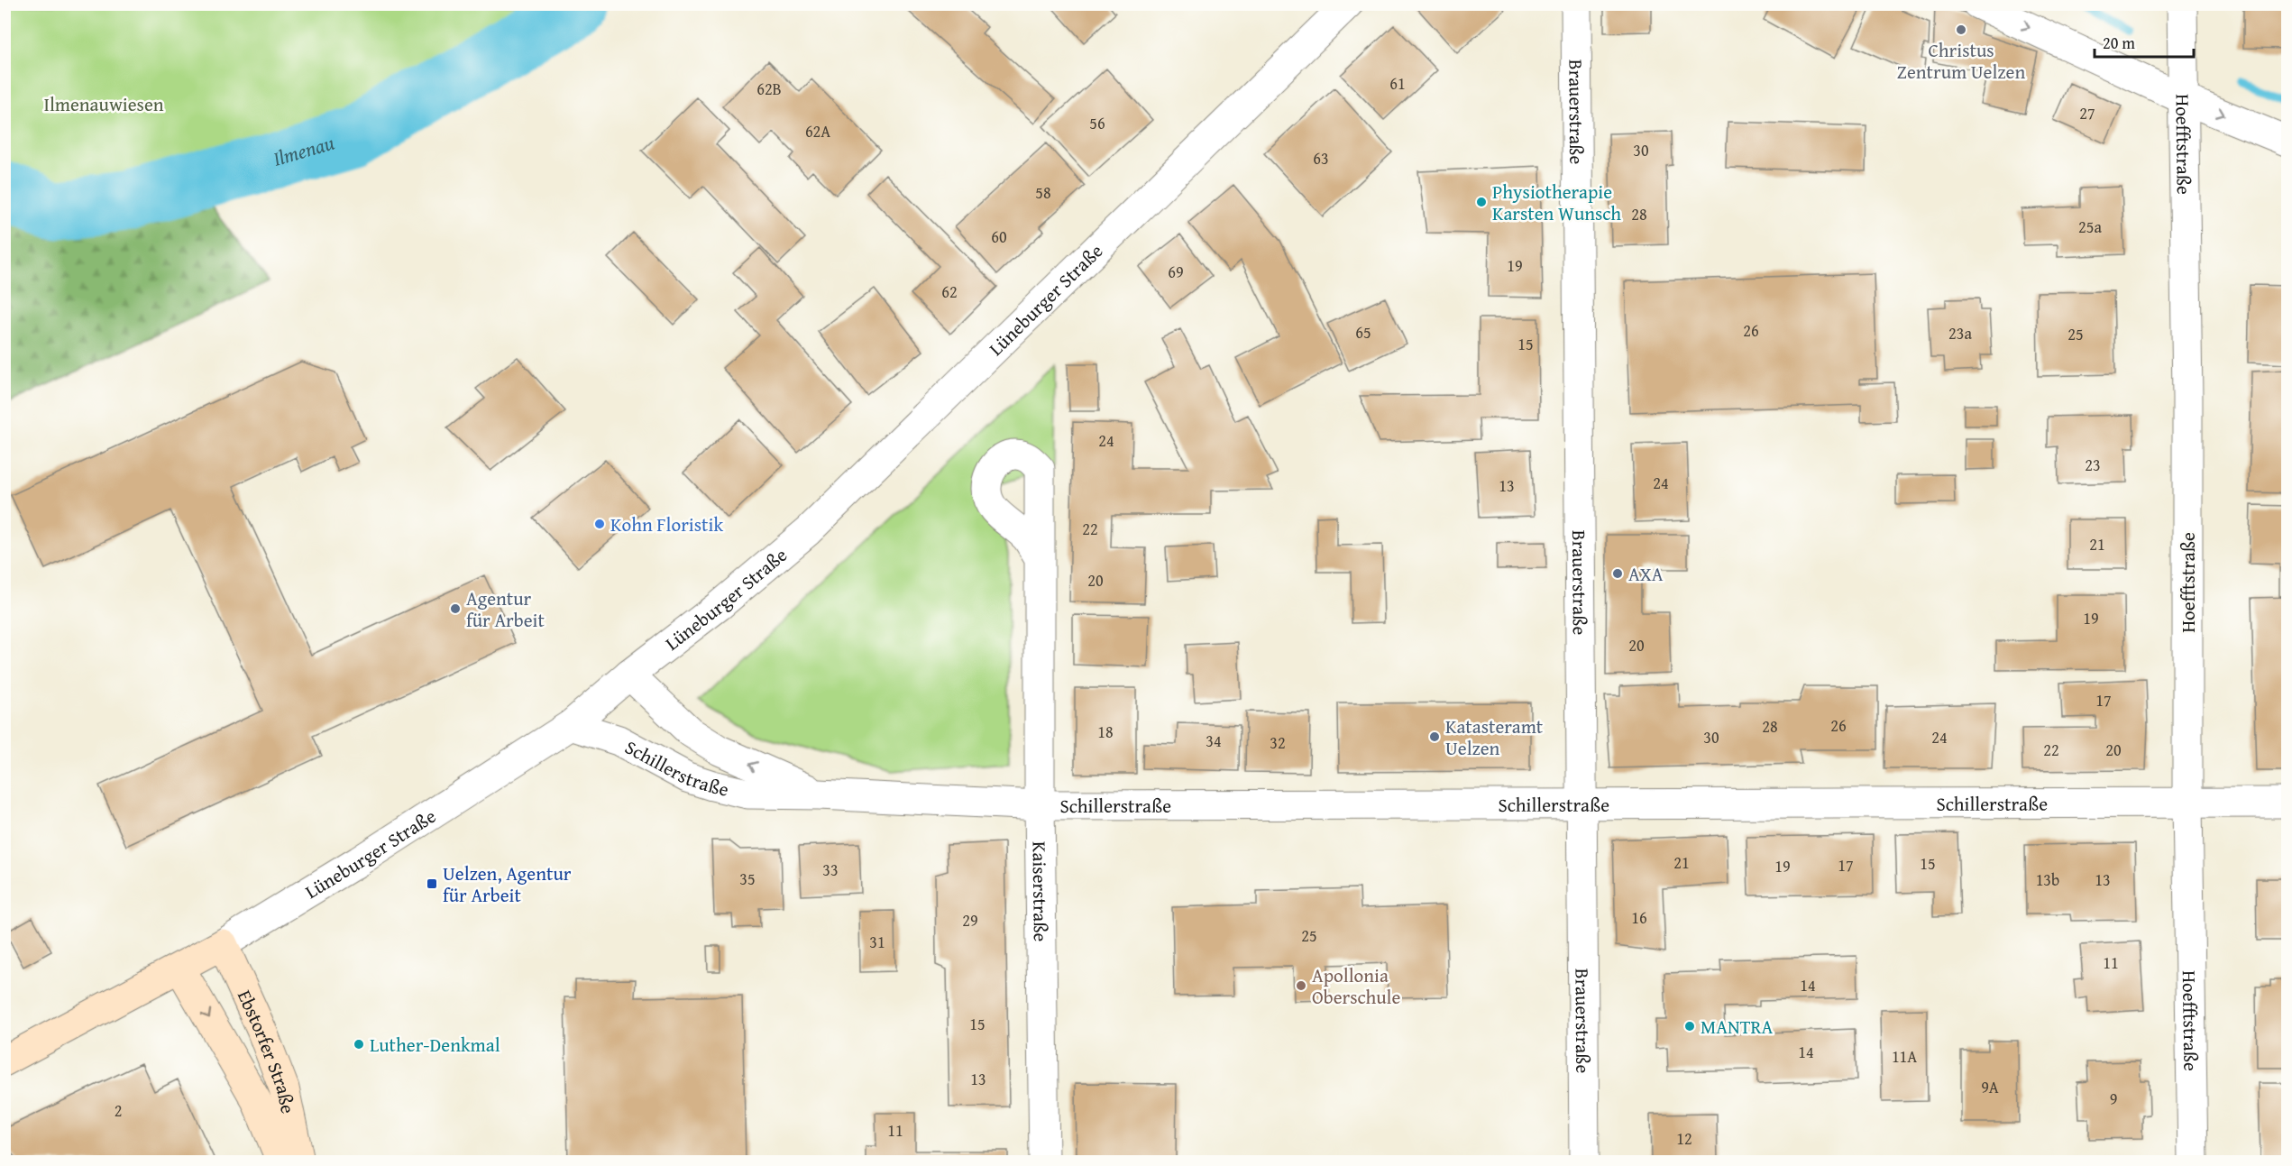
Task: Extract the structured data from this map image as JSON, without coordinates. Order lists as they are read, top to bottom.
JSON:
{
  "streets": {
    "main road": ["Lüneburger Straße", "Ebstorfer Straße"],
    "street": [
      "Brauerstraße",
      "Hoefftstraße",
      "Schillerstraße",
      "Kaiserstraße"
    ]
  },
  "crossings": [
    ["Brauerstraße", "Schillerstraße"],
    ["Hoefftstraße", "Schillerstraße"],
    ["Lüneburger Straße", "Schillerstraße"],
    ["Lüneburger Straße", "Ebstorfer Straße"],
    ["Schillerstraße", "Kaiserstraße"]
  ],
  "water": ["Ilmenau"],
  "parks": ["Ilmenauwiesen"],
  "places": {
    "other": [
      "Christus Zentrum Uelzen",
      "Physiotherapie Karsten Wunsch",
      "Kohn Floristik",
      "AXA",
      "Agentur für Arbeit",
      "Katasteramt Uelzen",
      "Apollonia Oberschule",
      "MANTRA",
      "Luther-Denkmal"
    ],
    "transit": ["Uelzen, Agentur für Arbeit"]
  },
  "house_numbers": [
    "61",
    "62B",
    "27",
    "56",
    "62A",
    "30",
    "63",
    "58",
    "28",
    "25a",
    "60",
    "19",
    "69",
    "62",
    "26",
    "65",
    "23a",
    "25",
    "15",
    "24",
    "23",
    "24",
    "13",
    "22",
    "21",
    "20",
    "19",
    "20",
    "17",
    "26",
    "28",
    "18",
    "30",
    "24",
    "34",
    "32",
    "22",
    "20",
    "21",
    "15",
    "17",
    "19",
    "33",
    "35",
    "13b",
    "13",
    "16",
    "29",
    "25",
    "31",
    "11",
    "14",
    "15",
    "14",
    "11A",
    "13",
    "9A",
    "9",
    "2",
    "11",
    "12"
  ],
  "scale_bar": "20 m"
}
